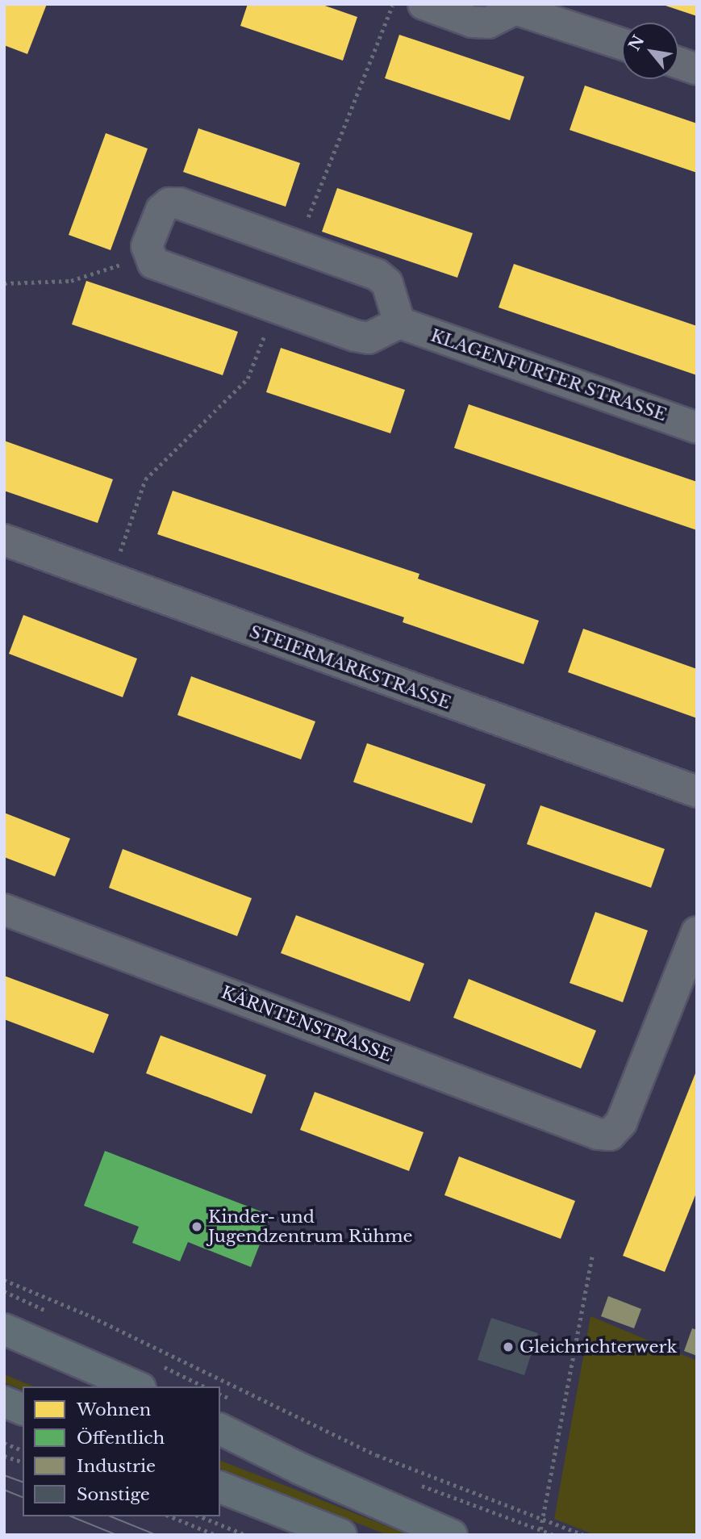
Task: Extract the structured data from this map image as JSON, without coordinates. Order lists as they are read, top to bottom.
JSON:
{
  "streets": {
    "street": ["KLAGENFURTER STRASSE", "STEIERMARKSTRASSE", "KÄRNTENSTRASSE"]
  },
  "places": ["Kinder- und Jugendzentrum Rühme", "Gleichrichterwerk"],
  "legend": [
    "Wohnen",
    "Öffentlich",
    "Industrie",
    "Sonstige"
  ],
  "north": "top left"
}
